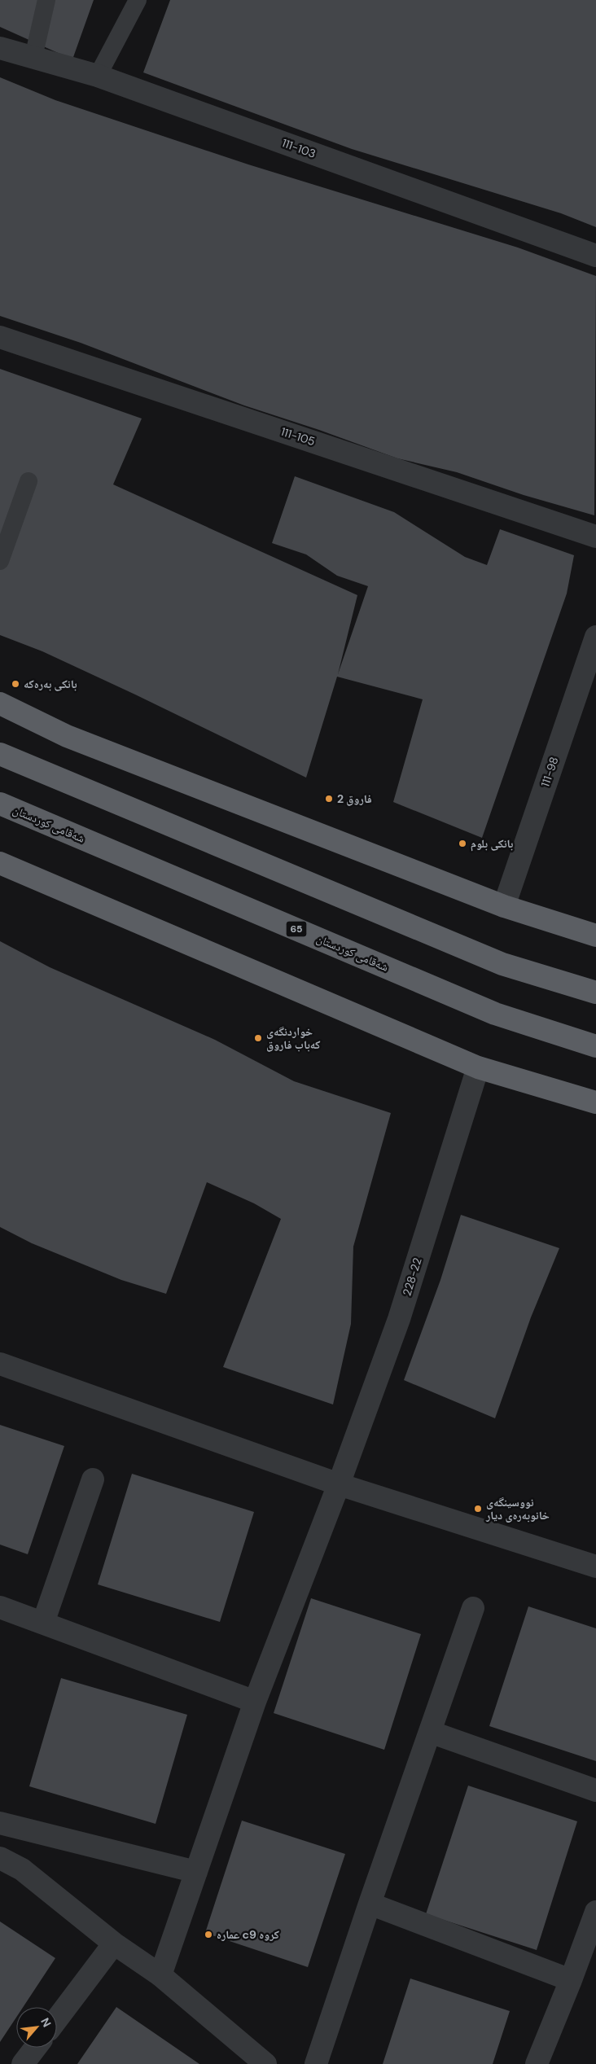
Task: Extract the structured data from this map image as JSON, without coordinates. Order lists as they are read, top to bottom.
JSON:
{
  "streets": {
    "highway": ["شەقامی کوردستان", "65"],
    "street": [
      "111-103",
      "111-105",
      "111-98",
      "228-22"
    ]
  },
  "places": [
    "بانکی بەرەکە",
    "فاروق 2",
    "بانکی بلوم",
    "خواردنگەی کەباب فاروق",
    "نووسینگەی خانوبەرەی دیار",
    "عماره c9 كروه"
  ],
  "north": "top right"
}
